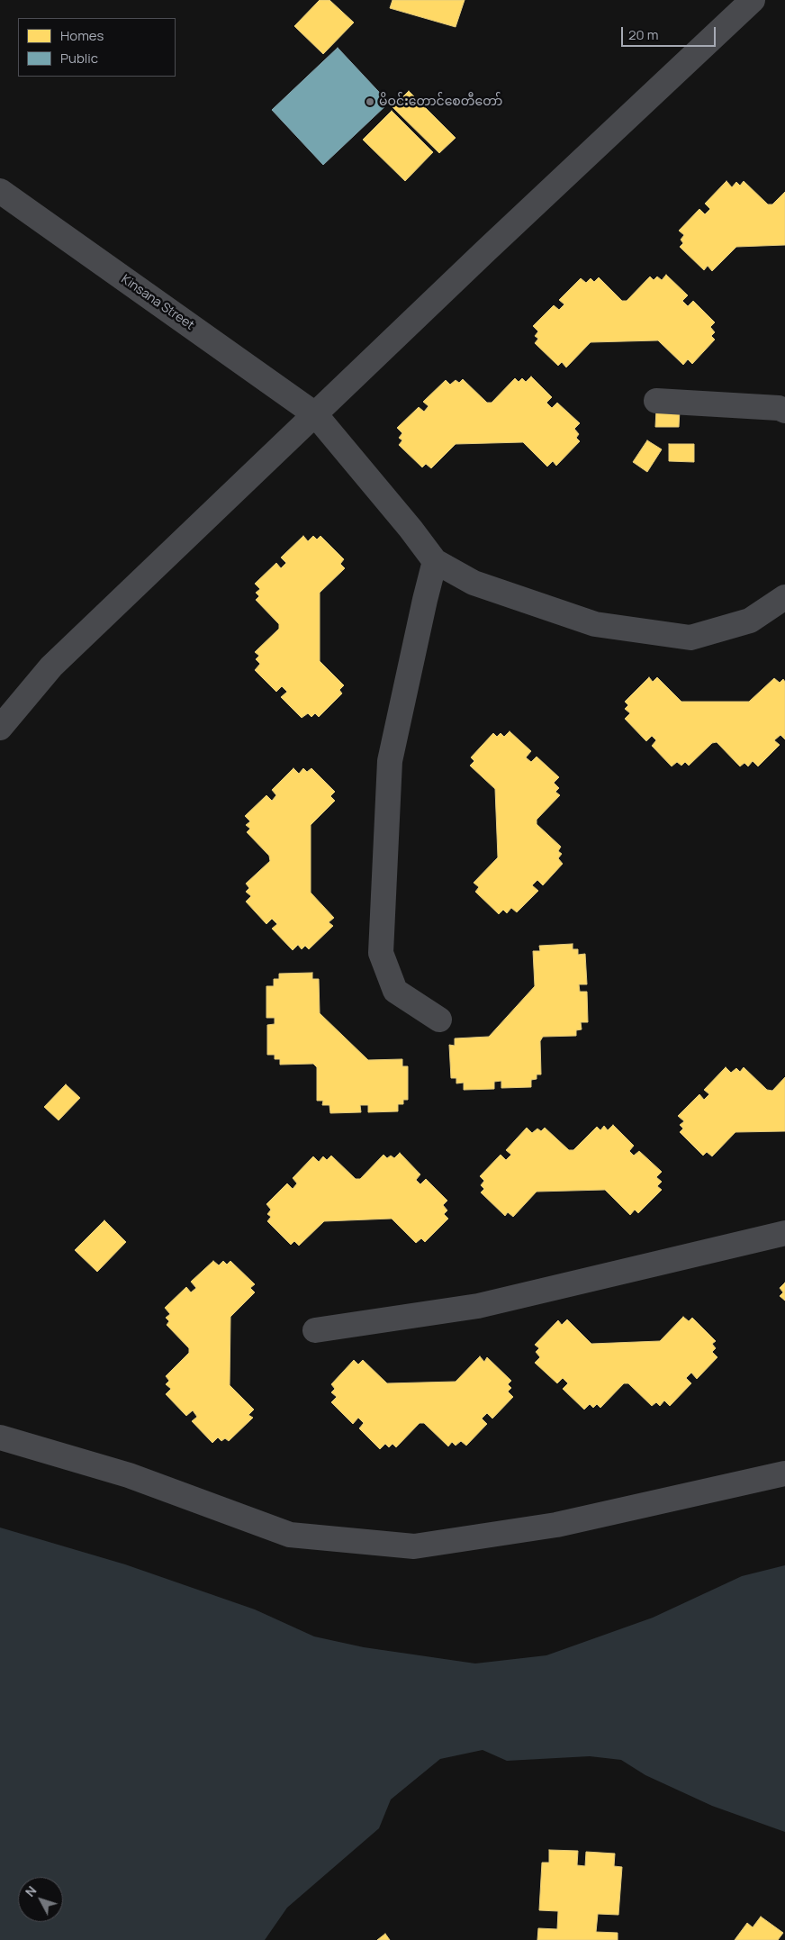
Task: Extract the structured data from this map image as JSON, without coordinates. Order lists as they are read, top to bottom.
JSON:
{
  "streets": {
    "street": ["Kinsana Street"]
  },
  "places": ["မိဝင်းတောင်စေတီတော်"],
  "legend": ["Homes", "Public"],
  "scale_bar": "20 m",
  "north": "top left"
}
